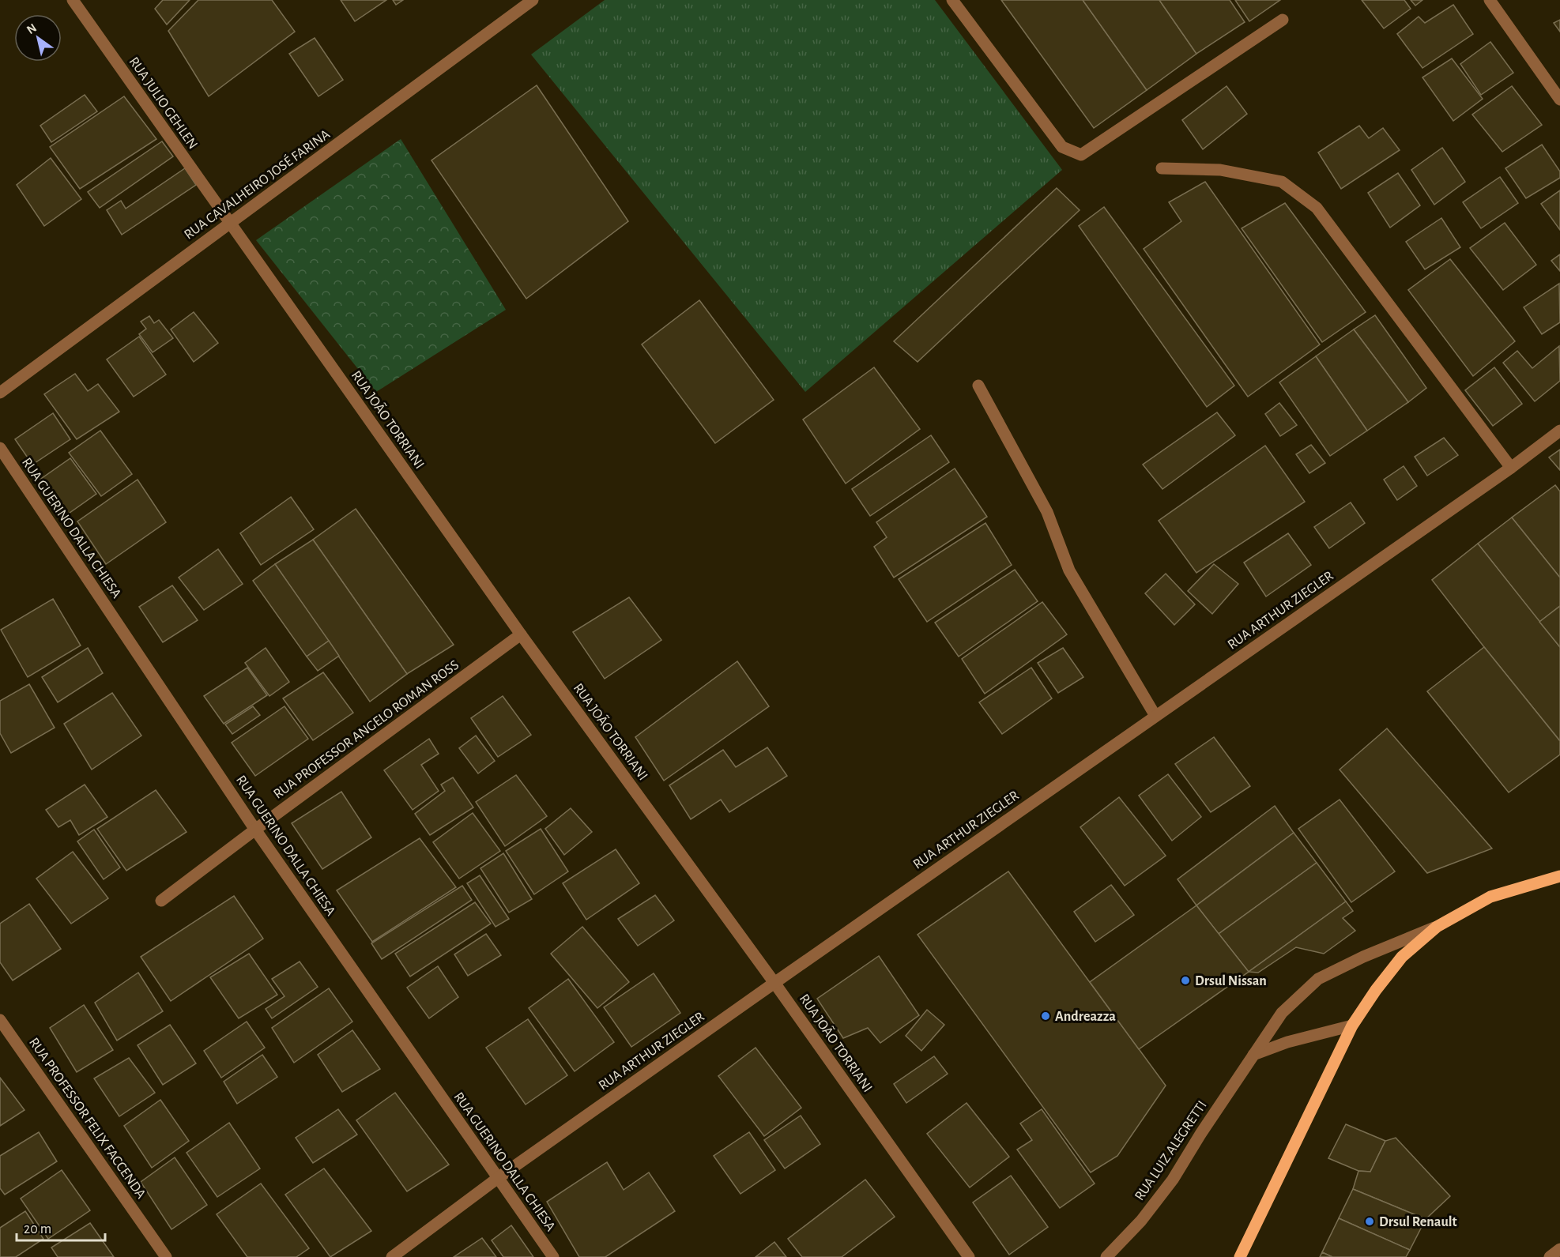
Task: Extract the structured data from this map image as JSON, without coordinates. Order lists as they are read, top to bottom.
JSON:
{
  "streets": {
    "street": [
      "RUA JULIO GEHLEN",
      "RUA CAVALHEIRO JOSÉ FARINA",
      "RUA JOÃO TORRIANI",
      "RUA GUERINO DALLA CHIESA",
      "RUA ARTHUR ZIEGLER",
      "RUA PROFESSOR ANGELO ROMAN ROSS",
      "RUA PROFESSOR FELIX FACCENDA",
      "RUA LUIZ ALEGRETTI"
    ]
  },
  "crossings": [
    ["RUA JULIO GEHLEN", "RUA CAVALHEIRO JOSÉ FARINA"],
    ["RUA JULIO GEHLEN", "RUA JOÃO TORRIANI"],
    ["RUA CAVALHEIRO JOSÉ FARINA", "RUA JOÃO TORRIANI"],
    ["RUA JOÃO TORRIANI", "RUA ARTHUR ZIEGLER"],
    ["RUA JOÃO TORRIANI", "RUA PROFESSOR ANGELO ROMAN ROSS"],
    ["RUA GUERINO DALLA CHIESA", "RUA ARTHUR ZIEGLER"],
    ["RUA GUERINO DALLA CHIESA", "RUA PROFESSOR ANGELO ROMAN ROSS"]
  ],
  "places": ["Drsul Nissan", "Andreazza", "Drsul Renault"],
  "scale_bar": "20 m",
  "north": "top left"
}
